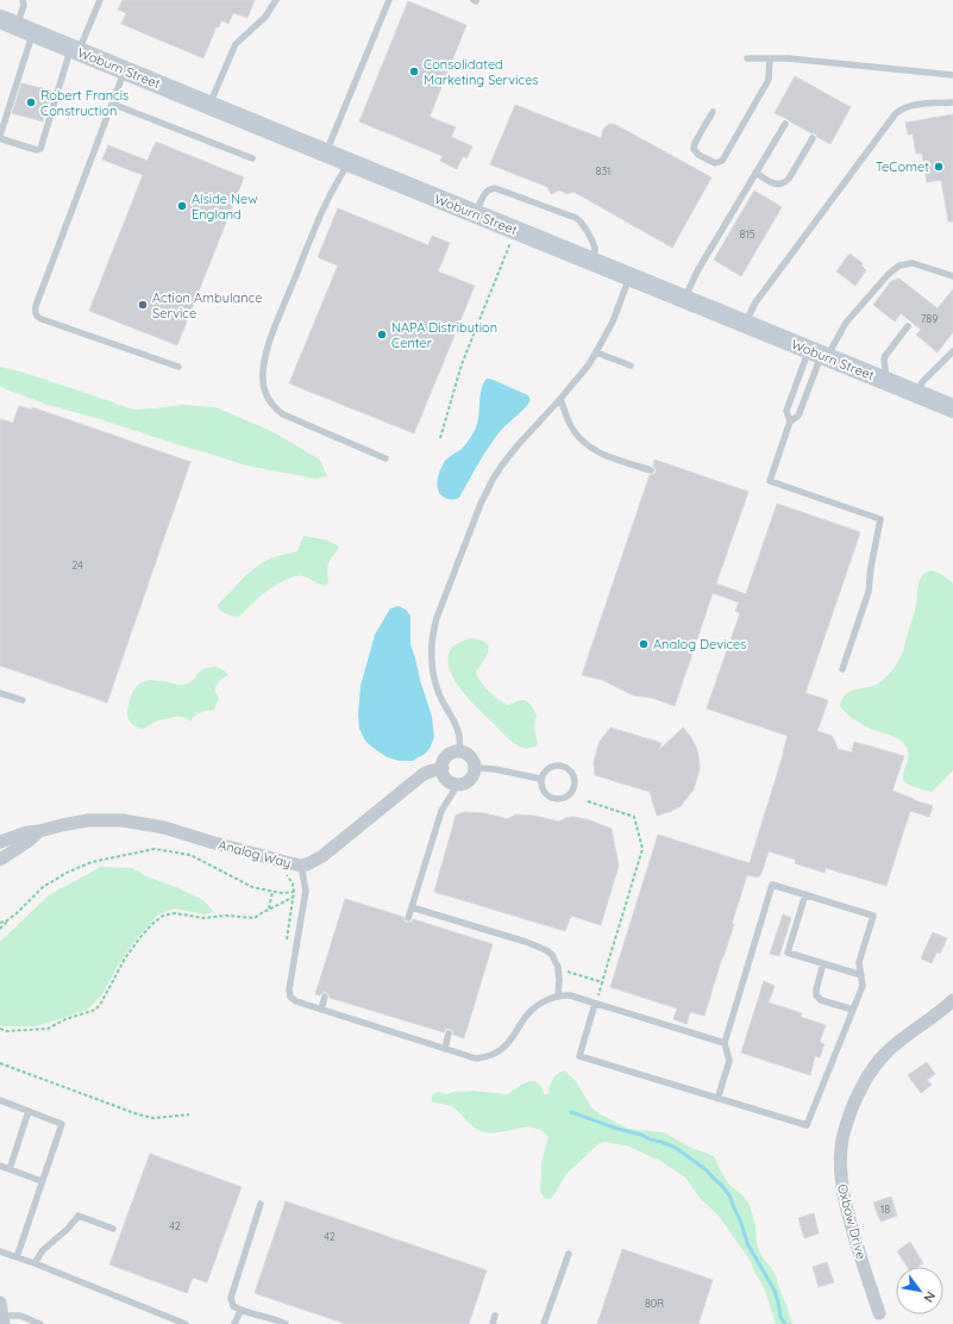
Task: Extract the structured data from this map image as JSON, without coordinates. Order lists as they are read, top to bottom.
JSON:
{
  "streets": {
    "street": ["Woburn Street", "Analog Way", "Oxbow Drive"]
  },
  "places": [
    "Consolidated Marketing Services",
    "Robert Francis Construction",
    "TeComet",
    "Alside New England",
    "Action Ambulance Service",
    "NAPA Distribution Center",
    "Analog Devices"
  ],
  "house_numbers": [
    "831",
    "815",
    "789",
    "24",
    "18",
    "42",
    "42",
    "80R"
  ],
  "north": "bottom right"
}
